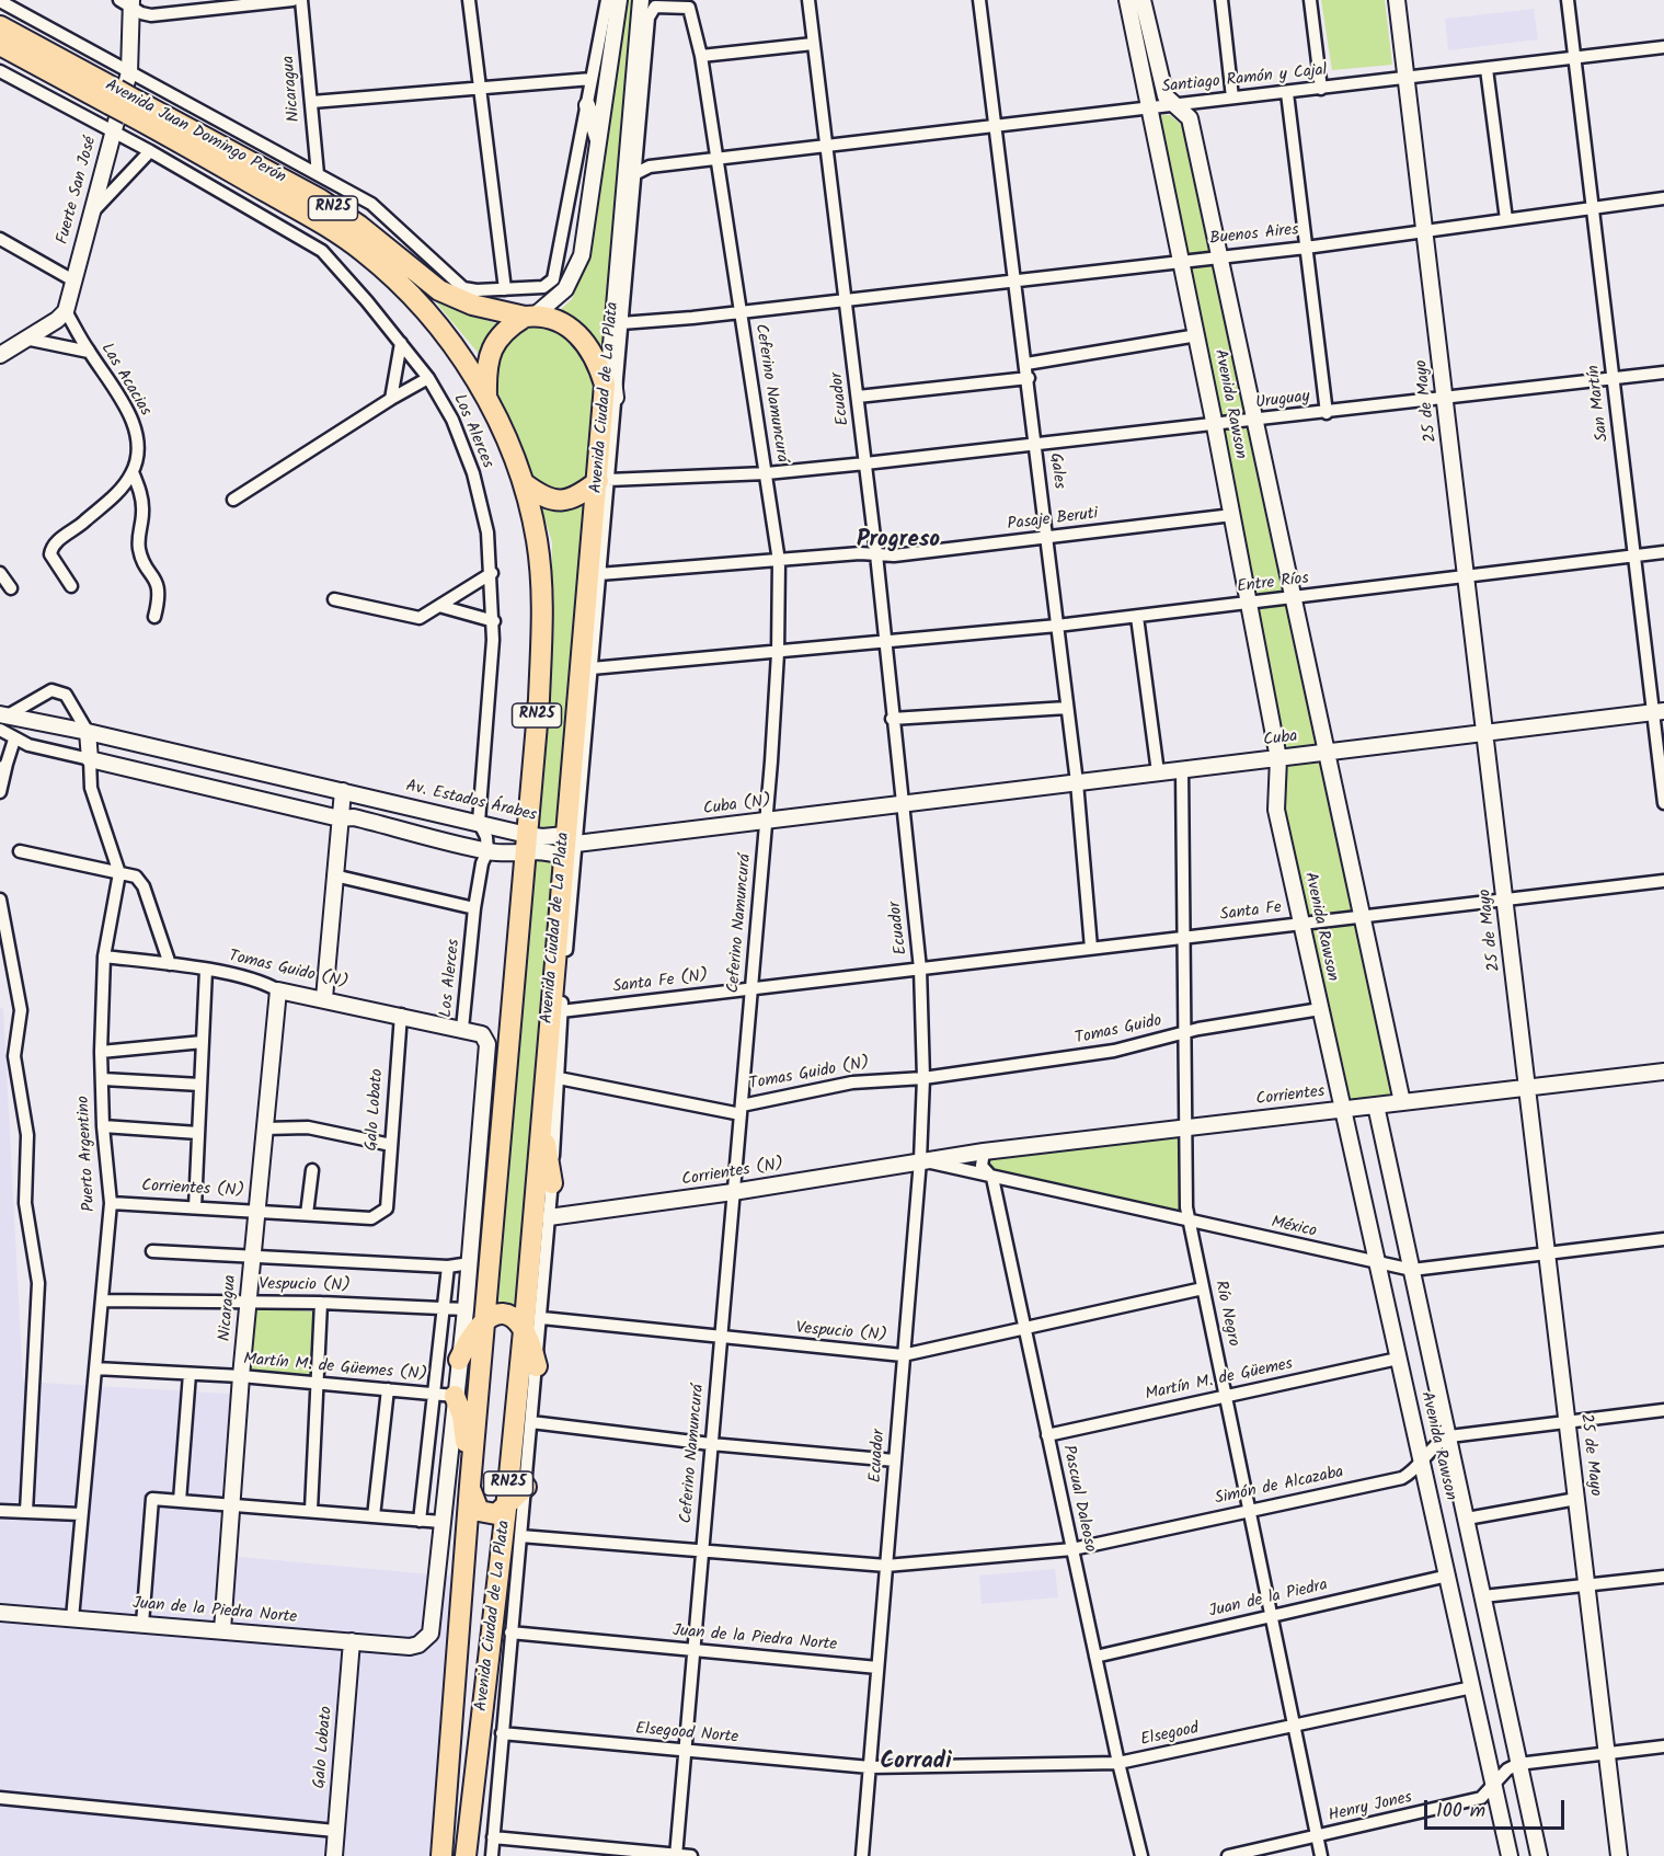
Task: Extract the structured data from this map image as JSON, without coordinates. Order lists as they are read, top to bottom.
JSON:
{
  "streets": {
    "highway": ["Avenida Juan Domingo Perón", "RN25", "Avenida Ciudad de La Plata"],
    "street": [
      "Santiago Ramón y Cajal",
      "Nicaragua",
      "Fuerte San José",
      "Buenos Aires",
      "Las Acacias",
      "Ceferino Namuncurá",
      "Ecuador",
      "Uruguay",
      "25 de Mayo",
      "San Martín",
      "Avenida Rawson",
      "Los Alerces",
      "Gales",
      "Pasaje Beruti",
      "Entre Ríos",
      "Cuba",
      "Av. Estados Árabes",
      "Cuba (N)",
      "Santa Fe",
      "Tomas Guido (N)",
      "Santa Fe (N)",
      "Tomas Guido",
      "Corrientes",
      "Galo Lobato",
      "Puerto Argentino",
      "Corrientes (N)",
      "México",
      "Vespucio (N)",
      "Río Negro",
      "Martín M. de Güemes (N)",
      "Martín M. de Güemes",
      "Simón de Alcazaba",
      "Pascual Daleoso",
      "Juan de la Piedra",
      "Juan de la Piedra Norte",
      "Elsegood Norte",
      "Elsegood",
      "Henry Jones"
    ]
  },
  "crossings": [
    ["Santiago Ramón y Cajal", "Ceferino Namuncurá"],
    ["Santiago Ramón y Cajal", "Avenida Ciudad de La Plata"],
    ["Santiago Ramón y Cajal", "Ecuador"],
    ["Santiago Ramón y Cajal", "25 de Mayo"],
    ["Santiago Ramón y Cajal", "San Martín"],
    ["Santiago Ramón y Cajal", "Avenida Rawson"],
    ["Santiago Ramón y Cajal", "Gales"],
    ["Nicaragua", "Avenida Juan Domingo Perón"],
    ["Nicaragua", "Tomas Guido (N)"],
    ["Nicaragua", "Corrientes (N)"],
    ["Nicaragua", "Vespucio (N)"],
    ["Nicaragua", "Martín M. de Güemes (N)"],
    ["Nicaragua", "Juan de la Piedra Norte"],
    ["Avenida Juan Domingo Perón", "Fuerte San José"],
    ["Avenida Juan Domingo Perón", "RN25"],
    ["Avenida Juan Domingo Perón", "Avenida Ciudad de La Plata"],
    ["Avenida Juan Domingo Perón", "Uruguay"],
    ["Fuerte San José", "Las Acacias"],
    ["Fuerte San José", "Los Alerces"],
    ["RN25", "Avenida Ciudad de La Plata"],
    ["RN25", "Uruguay"],
    ["Buenos Aires", "Ceferino Namuncurá"],
    ["Buenos Aires", "Avenida Ciudad de La Plata"],
    ["Buenos Aires", "Ecuador"],
    ["Buenos Aires", "25 de Mayo"],
    ["Buenos Aires", "San Martín"],
    ["Buenos Aires", "Avenida Rawson"],
    ["Buenos Aires", "Gales"],
    ["Ceferino Namuncurá", "Avenida Ciudad de La Plata"],
    ["Ceferino Namuncurá", "Uruguay"],
    ["Ceferino Namuncurá", "Pasaje Beruti"],
    ["Ceferino Namuncurá", "Entre Ríos"],
    ["Ceferino Namuncurá", "Cuba (N)"],
    ["Ceferino Namuncurá", "Tomas Guido (N)"],
    ["Ceferino Namuncurá", "Santa Fe (N)"],
    ["Ceferino Namuncurá", "Corrientes (N)"],
    ["Ceferino Namuncurá", "Vespucio (N)"],
    ["Ceferino Namuncurá", "Simón de Alcazaba"],
    ["Ceferino Namuncurá", "Juan de la Piedra Norte"],
    ["Ceferino Namuncurá", "Elsegood Norte"],
    ["Avenida Ciudad de La Plata", "Uruguay"],
    ["Avenida Ciudad de La Plata", "Pasaje Beruti"],
    ["Avenida Ciudad de La Plata", "Entre Ríos"],
    ["Avenida Ciudad de La Plata", "Av. Estados Árabes"],
    ["Avenida Ciudad de La Plata", "Cuba (N)"],
    ["Avenida Ciudad de La Plata", "Tomas Guido (N)"],
    ["Avenida Ciudad de La Plata", "Santa Fe (N)"],
    ["Avenida Ciudad de La Plata", "Corrientes (N)"],
    ["Avenida Ciudad de La Plata", "Vespucio (N)"],
    ["Avenida Ciudad de La Plata", "Simón de Alcazaba"],
    ["Avenida Ciudad de La Plata", "Juan de la Piedra Norte"],
    ["Avenida Ciudad de La Plata", "Elsegood Norte"],
    ["Ecuador", "Uruguay"],
    ["Ecuador", "Pasaje Beruti"],
    ["Ecuador", "Entre Ríos"],
    ["Ecuador", "Cuba"],
    ["Ecuador", "Cuba (N)"],
    ["Ecuador", "Santa Fe"],
    ["Ecuador", "Tomas Guido (N)"],
    ["Ecuador", "Santa Fe (N)"],
    ["Ecuador", "Tomas Guido"],
    ["Ecuador", "Corrientes"],
    ["Ecuador", "Corrientes (N)"],
    ["Ecuador", "México"],
    ["Ecuador", "Vespucio (N)"],
    ["Ecuador", "Simón de Alcazaba"],
    ["Ecuador", "Juan de la Piedra Norte"],
    ["Ecuador", "Elsegood Norte"],
    ["Ecuador", "Elsegood"],
    ["Uruguay", "25 de Mayo"],
    ["Uruguay", "San Martín"],
    ["Uruguay", "Avenida Rawson"],
    ["Uruguay", "Gales"],
    ["25 de Mayo", "Entre Ríos"],
    ["25 de Mayo", "Cuba"],
    ["25 de Mayo", "Santa Fe"],
    ["25 de Mayo", "Corrientes"],
    ["25 de Mayo", "México"],
    ["San Martín", "Entre Ríos"],
    ["San Martín", "Cuba"],
    ["Avenida Rawson", "Pasaje Beruti"],
    ["Avenida Rawson", "Entre Ríos"],
    ["Avenida Rawson", "Cuba"],
    ["Avenida Rawson", "Santa Fe"],
    ["Avenida Rawson", "Tomas Guido"],
    ["Avenida Rawson", "Corrientes"],
    ["Avenida Rawson", "México"],
    ["Avenida Rawson", "Martín M. de Güemes"],
    ["Avenida Rawson", "Simón de Alcazaba"],
    ["Avenida Rawson", "Juan de la Piedra"],
    ["Avenida Rawson", "Elsegood"],
    ["Avenida Rawson", "Henry Jones"],
    ["Los Alerces", "Av. Estados Árabes"],
    ["Los Alerces", "Tomas Guido (N)"],
    ["Gales", "Pasaje Beruti"],
    ["Gales", "Entre Ríos"],
    ["Gales", "Cuba"],
    ["Gales", "Santa Fe"],
    ["Cuba", "Cuba (N)"],
    ["Cuba", "Río Negro"],
    ["Av. Estados Árabes", "Cuba (N)"],
    ["Santa Fe", "Santa Fe (N)"],
    ["Santa Fe", "Río Negro"],
    ["Tomas Guido (N)", "Tomas Guido"],
    ["Tomas Guido (N)", "Galo Lobato"],
    ["Tomas Guido (N)", "Puerto Argentino"],
    ["Tomas Guido", "Río Negro"],
    ["Corrientes", "Corrientes (N)"],
    ["Corrientes", "México"],
    ["Corrientes", "Río Negro"],
    ["Corrientes", "Pascual Daleoso"],
    ["Galo Lobato", "Corrientes (N)"],
    ["Galo Lobato", "Juan de la Piedra Norte"],
    ["Puerto Argentino", "Corrientes (N)"],
    ["Puerto Argentino", "Vespucio (N)"],
    ["Puerto Argentino", "Martín M. de Güemes (N)"],
    ["Puerto Argentino", "Juan de la Piedra Norte"],
    ["Corrientes (N)", "México"],
    ["México", "Río Negro"],
    ["México", "Pascual Daleoso"],
    ["Vespucio (N)", "Río Negro"],
    ["Vespucio (N)", "Pascual Daleoso"],
    ["Río Negro", "Martín M. de Güemes"],
    ["Río Negro", "Simón de Alcazaba"],
    ["Río Negro", "Juan de la Piedra"],
    ["Río Negro", "Elsegood"],
    ["Río Negro", "Henry Jones"],
    ["Martín M. de Güemes", "Pascual Daleoso"],
    ["Simón de Alcazaba", "Pascual Daleoso"],
    ["Pascual Daleoso", "Juan de la Piedra"],
    ["Pascual Daleoso", "Elsegood"],
    ["Elsegood Norte", "Elsegood"]
  ],
  "districts": ["Progreso", "Corradi"],
  "scale_bar": "100 m"
}
